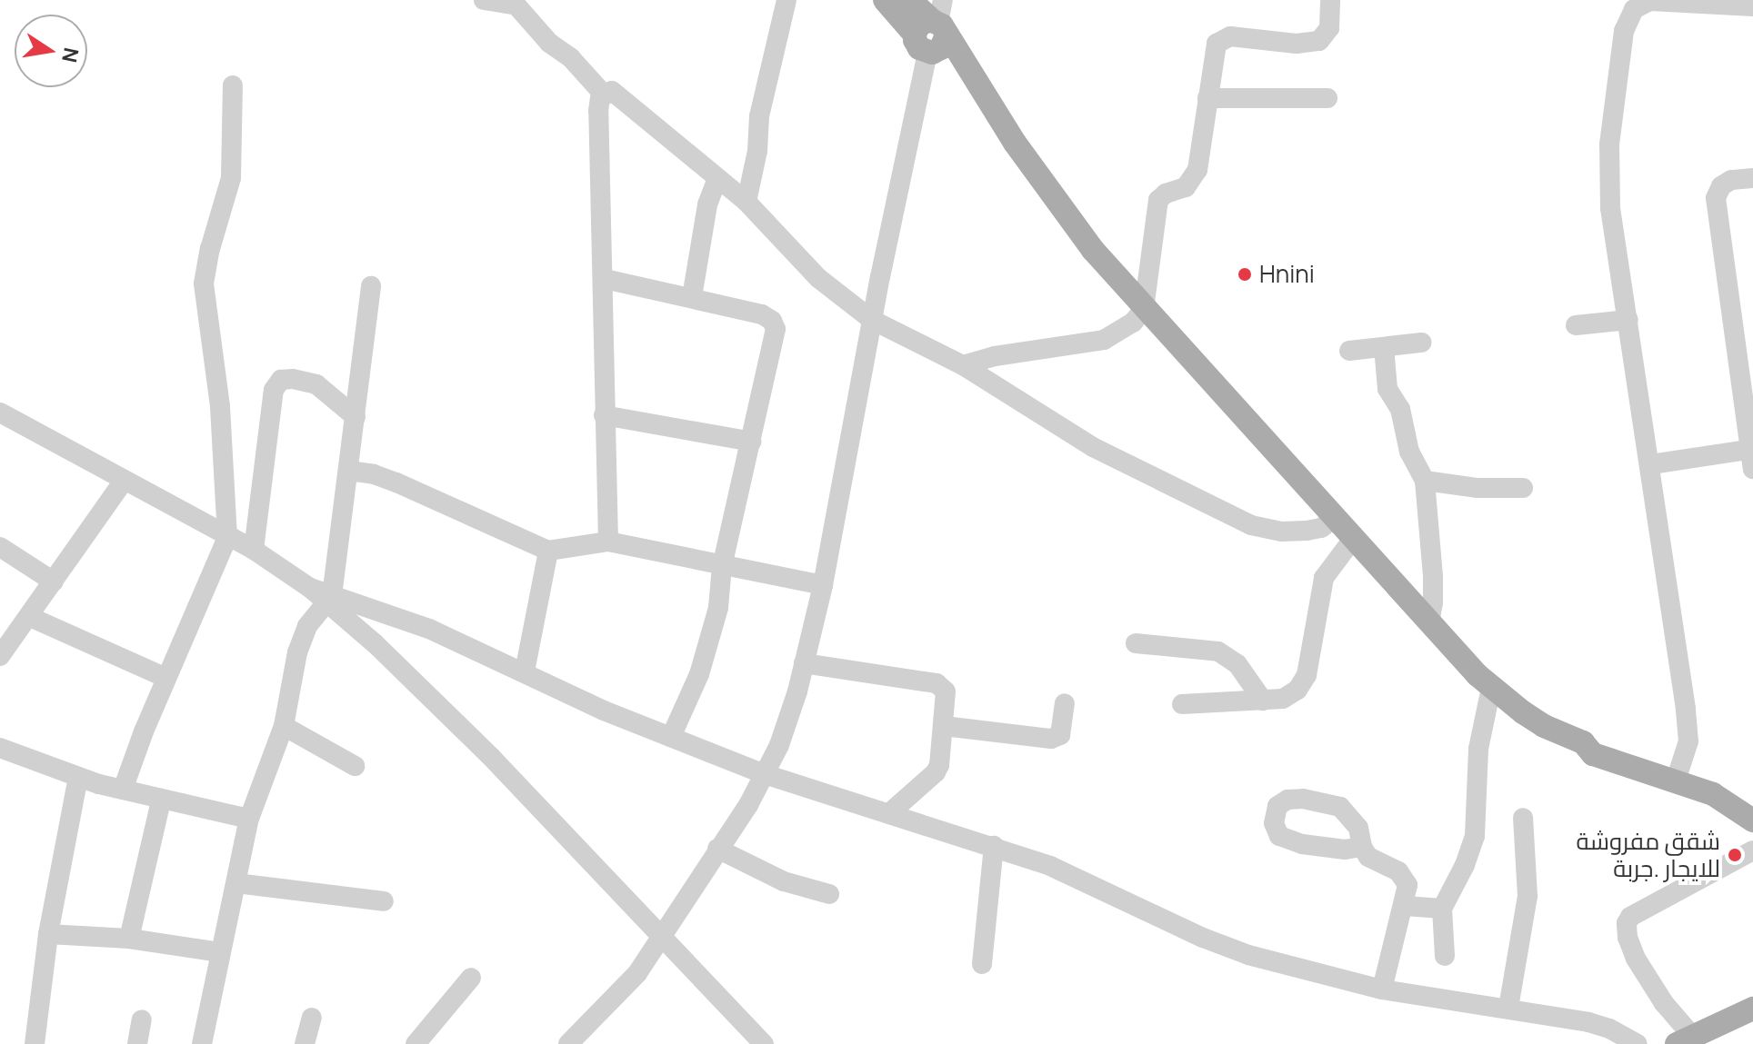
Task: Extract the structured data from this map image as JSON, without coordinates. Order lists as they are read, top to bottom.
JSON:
{
  "places": ["Hnini", "شقق مفروشة للايجار .جربة"],
  "north": "right"
}
